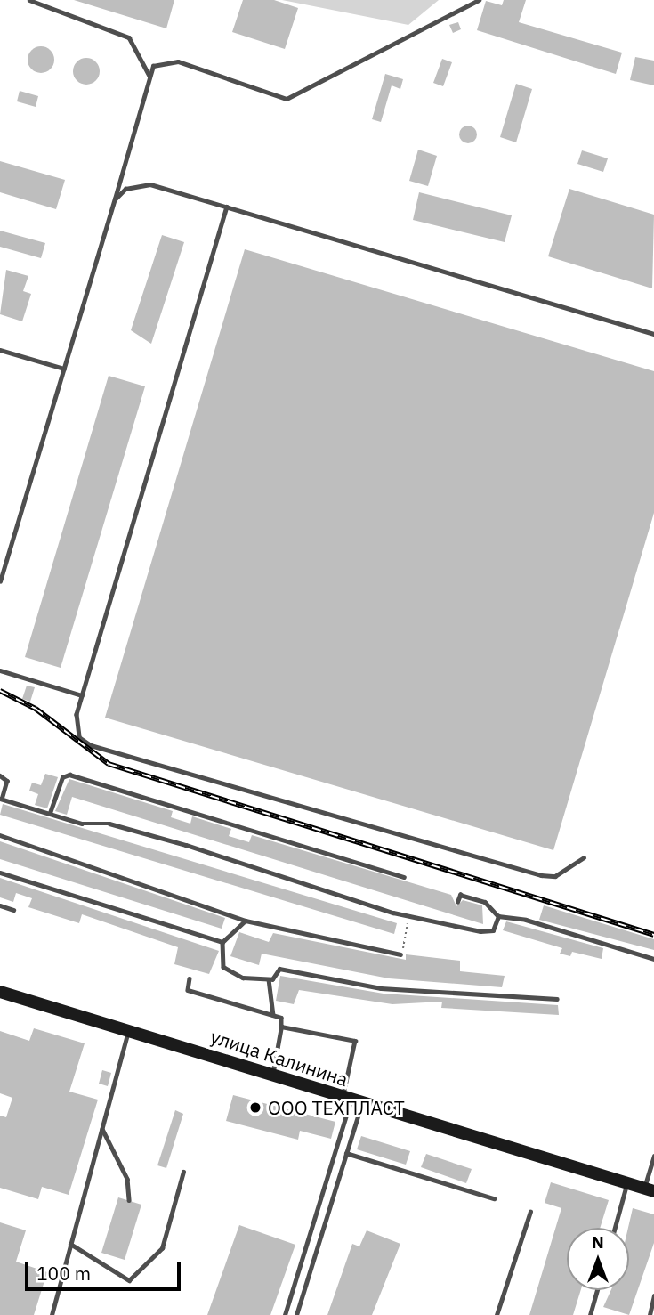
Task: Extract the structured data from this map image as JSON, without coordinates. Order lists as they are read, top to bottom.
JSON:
{
  "streets": {
    "street": ["улица Калинина"]
  },
  "places": ["ООО ТЕХПЛАСТ"],
  "scale_bar": "100 m",
  "north": "top"
}
